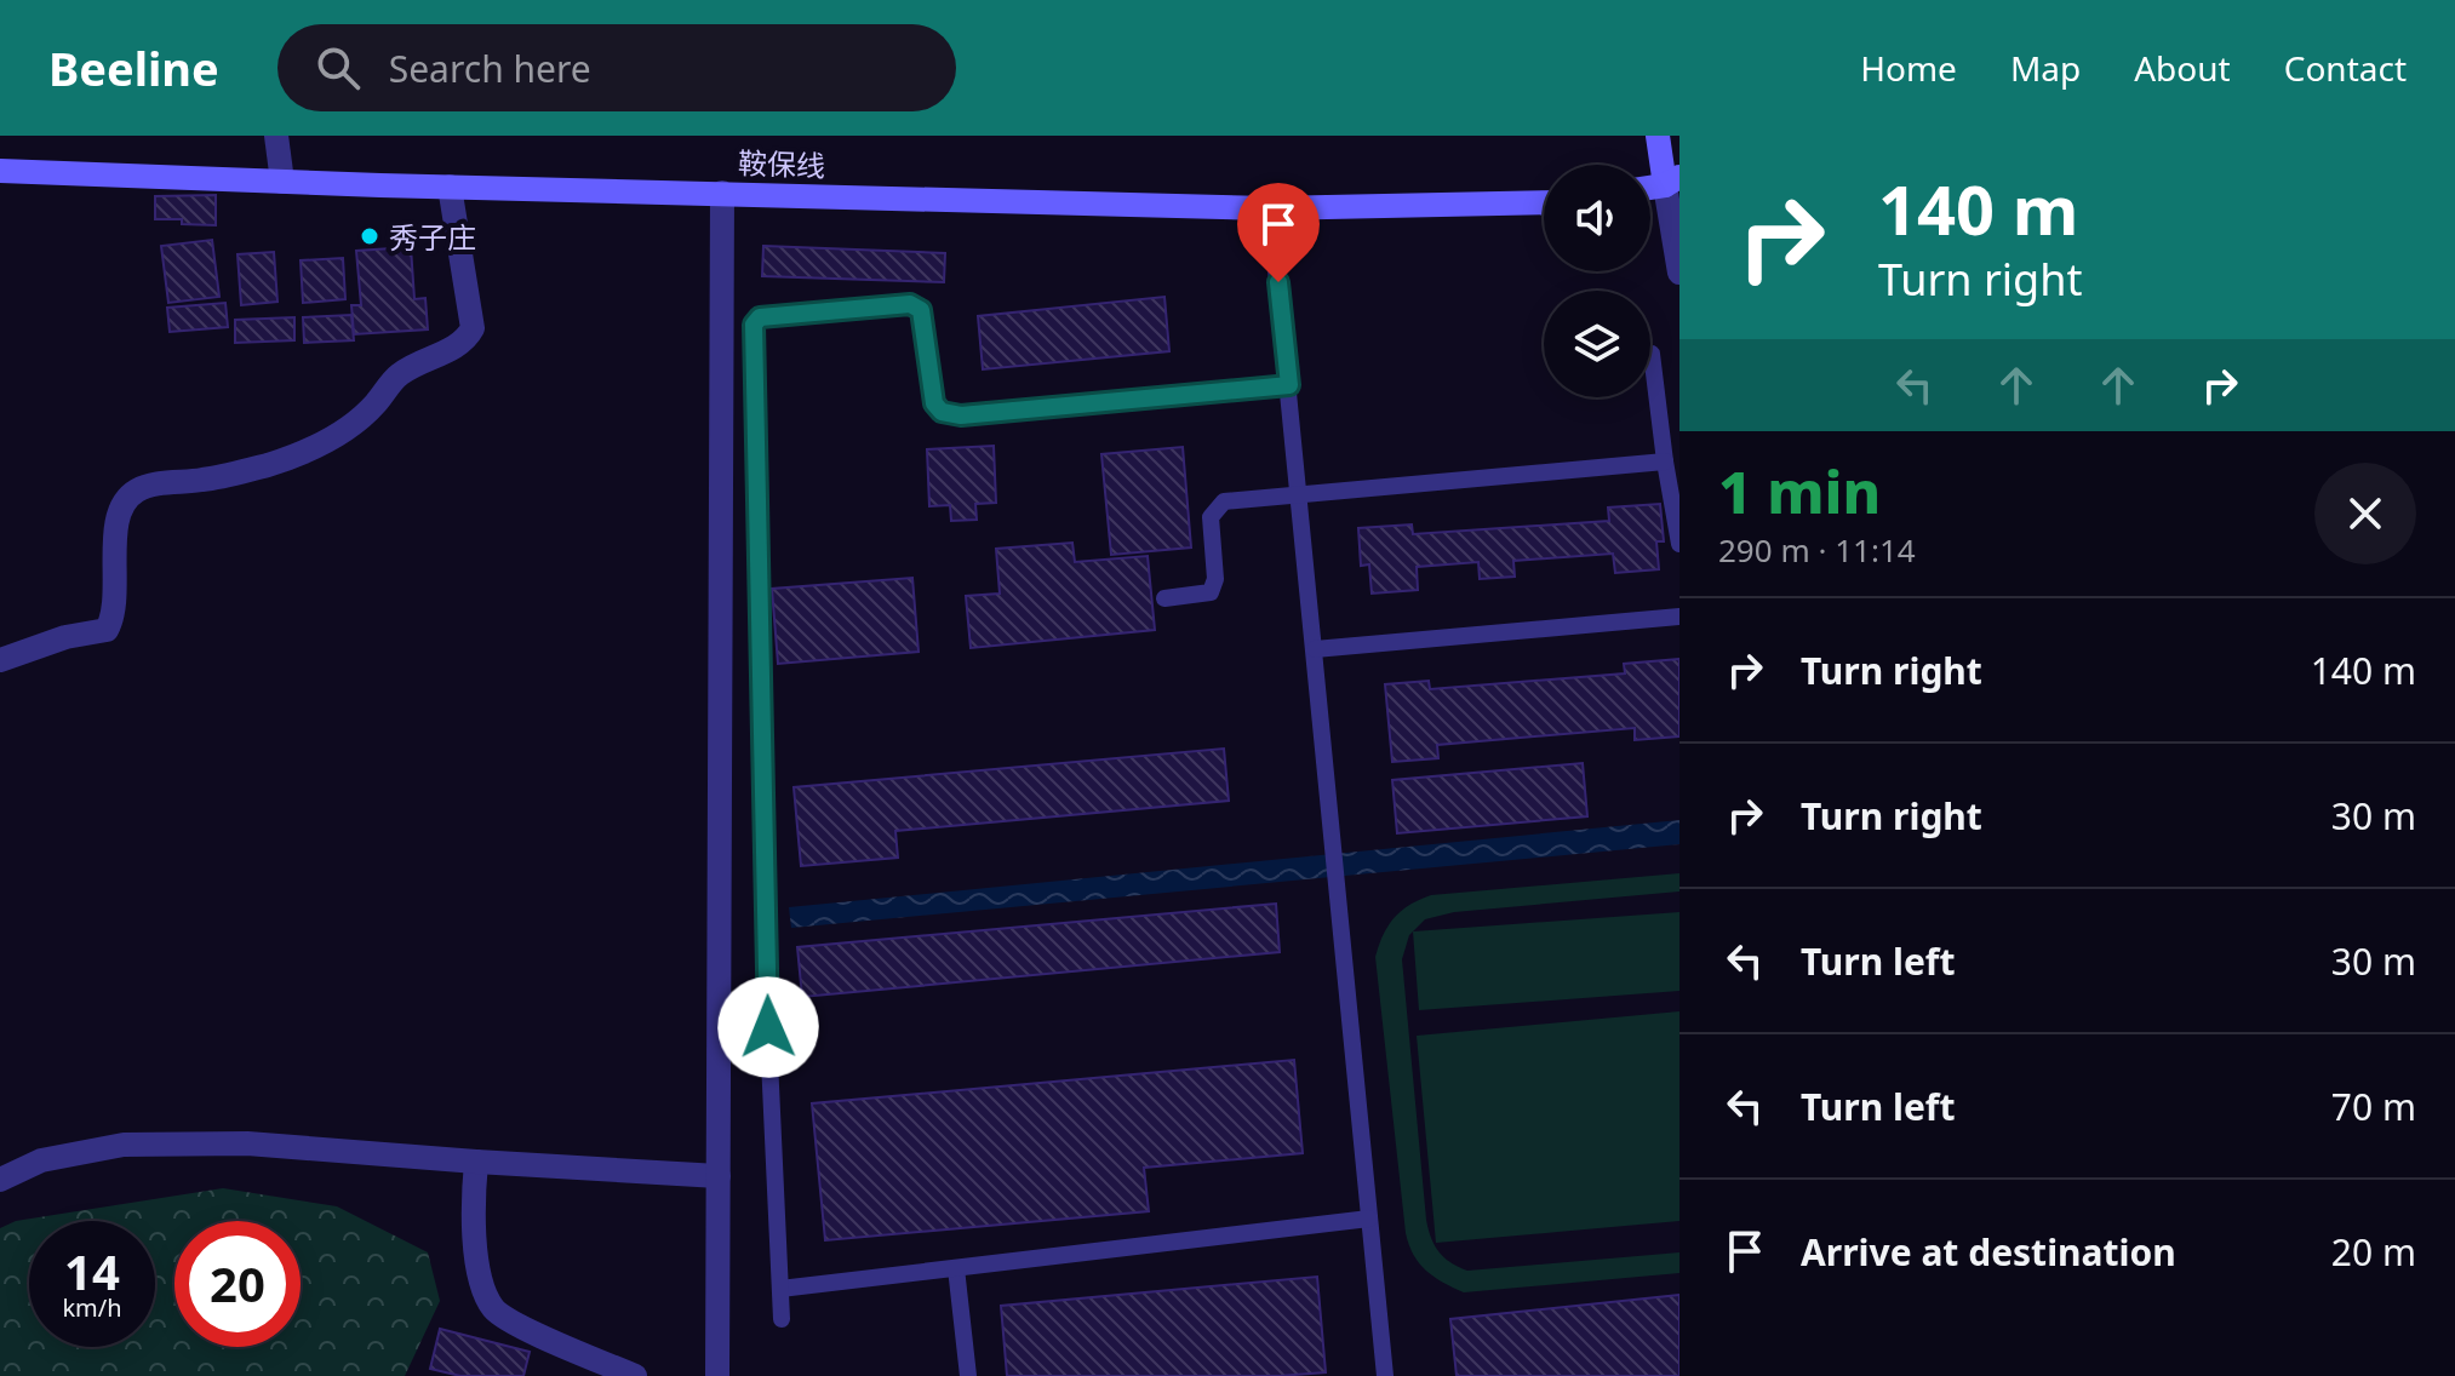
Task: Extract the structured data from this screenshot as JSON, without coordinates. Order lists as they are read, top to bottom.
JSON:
{
  "streets": {
    "main road": ["鞍保线"]
  },
  "places": ["秀子庄"],
  "page": {
    "header": "Beeline",
    "search": "Search here",
    "nav": [
      "Home",
      "Map",
      "About",
      "Contact"
    ],
    "turn": ["140 m", "Turn right"],
    "heading": ["1 min", "290 m · 11:14"],
    "list": [
      {
        "name": "Turn right",
        "value": "140 m"
      },
      {
        "name": "Turn right",
        "value": "30 m"
      },
      {
        "name": "Turn left",
        "value": "30 m"
      },
      {
        "name": "Turn left",
        "value": "70 m"
      },
      {
        "name": "Arrive at destination",
        "value": "20 m"
      }
    ],
    "speed": "14 km/h",
    "limit": "20"
  }
}
